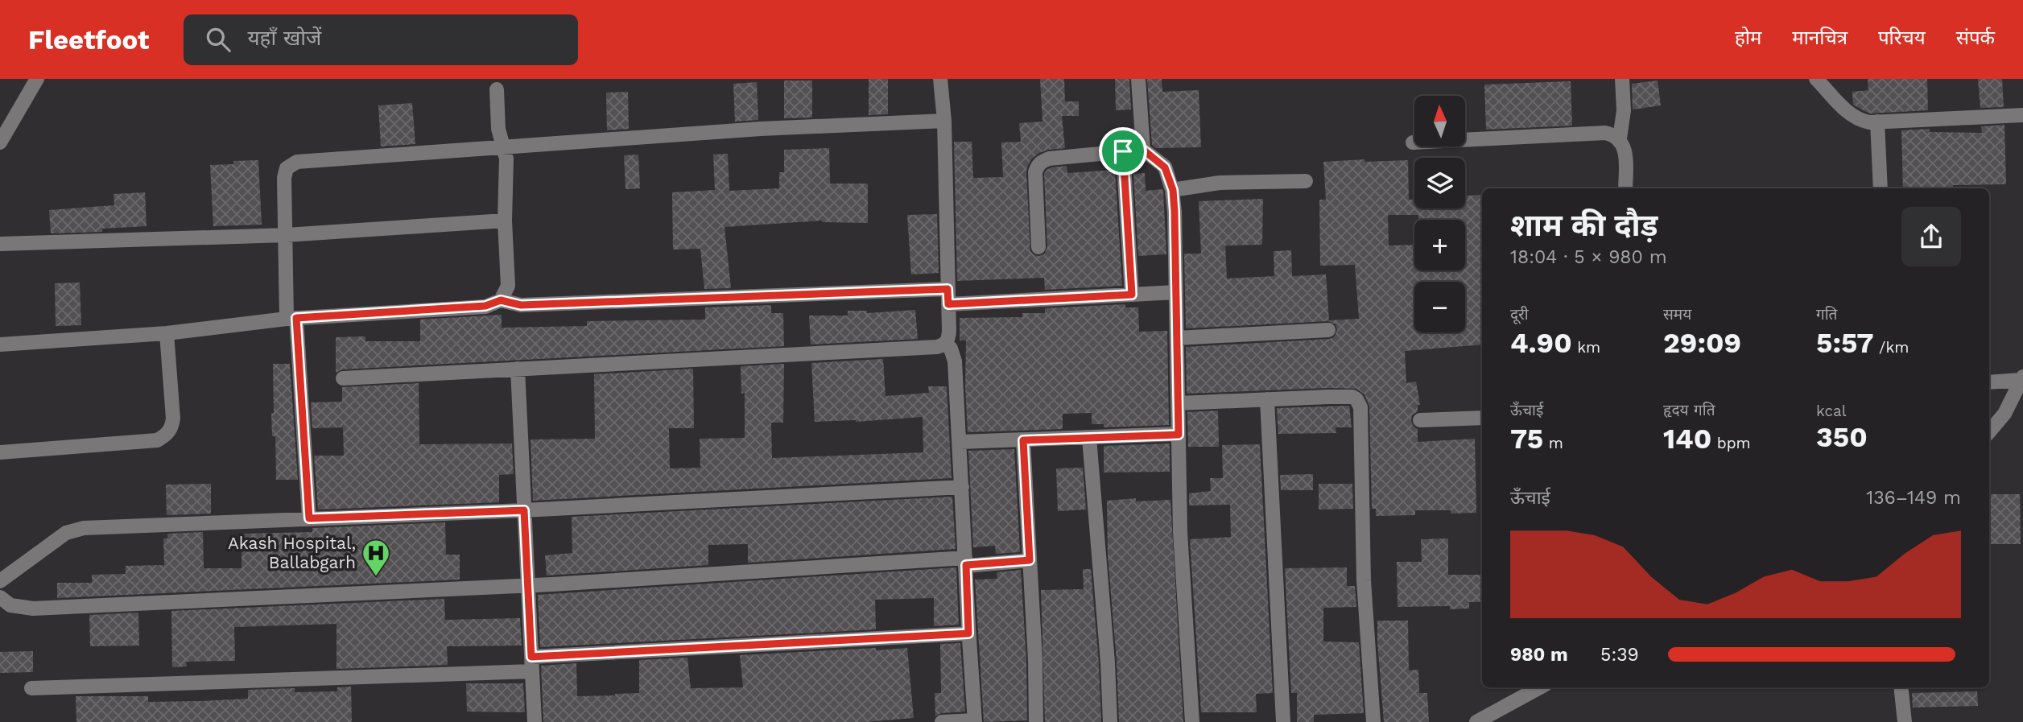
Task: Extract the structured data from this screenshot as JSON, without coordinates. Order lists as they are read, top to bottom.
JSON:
{
  "places": {
    "hospital": ["Akash Hospital, Ballabgarh"]
  },
  "north": "top",
  "page": {
    "header": "Fleetfoot",
    "search": "यहाँ खोजें",
    "nav": [
      "होम",
      "मानचित्र",
      "परिचय",
      "संपर्क"
    ],
    "map_buttons": ["+", "−"],
    "heading": ["शाम की दौड़", "18:04 · 5 × 980 m"],
    "stats": [
      ["दूरी", "4.90 km"],
      ["समय", "29:09"],
      ["गति", "5:57 /km"],
      ["ऊँचाई", "75 m"],
      ["हृदय गति", "140 bpm"],
      ["kcal", "350"]
    ],
    "chart": ["ऊँचाई", "136–149 m"],
    "list": [
      {
        "name": "980 m",
        "note": "5:39"
      }
    ]
  }
}
